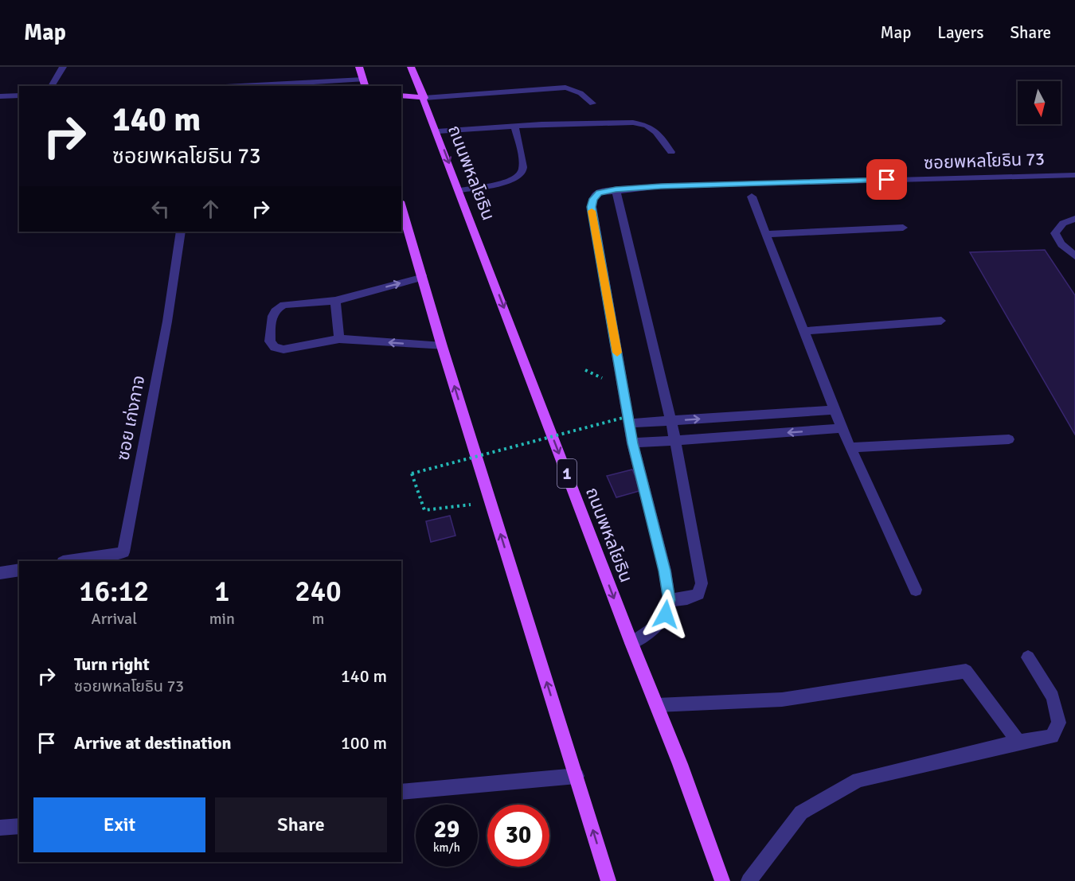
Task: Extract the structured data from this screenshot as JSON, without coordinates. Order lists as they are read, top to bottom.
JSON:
{
  "streets": {
    "main road": ["ถนนพหลโยธิน", "1"],
    "street": ["ซอยพหลโยธิน 73", "ซอย เก่งกาจ"]
  },
  "north": "bottom",
  "page": {
    "header": "Map",
    "nav": ["Map", "Layers", "Share"],
    "turn": ["140 m", "ซอยพหลโยธิน 73"],
    "eta": [
      "16:12",
      "Arrival",
      "1",
      "min",
      "240",
      "m"
    ],
    "list": [
      {
        "name": "Turn right",
        "note": "ซอยพหลโยธิน 73",
        "value": "140 m"
      },
      {
        "name": "Arrive at destination",
        "value": "100 m"
      }
    ],
    "buttons": ["Exit", "Share"],
    "speed": "29 km/h",
    "limit": "30"
  }
}
